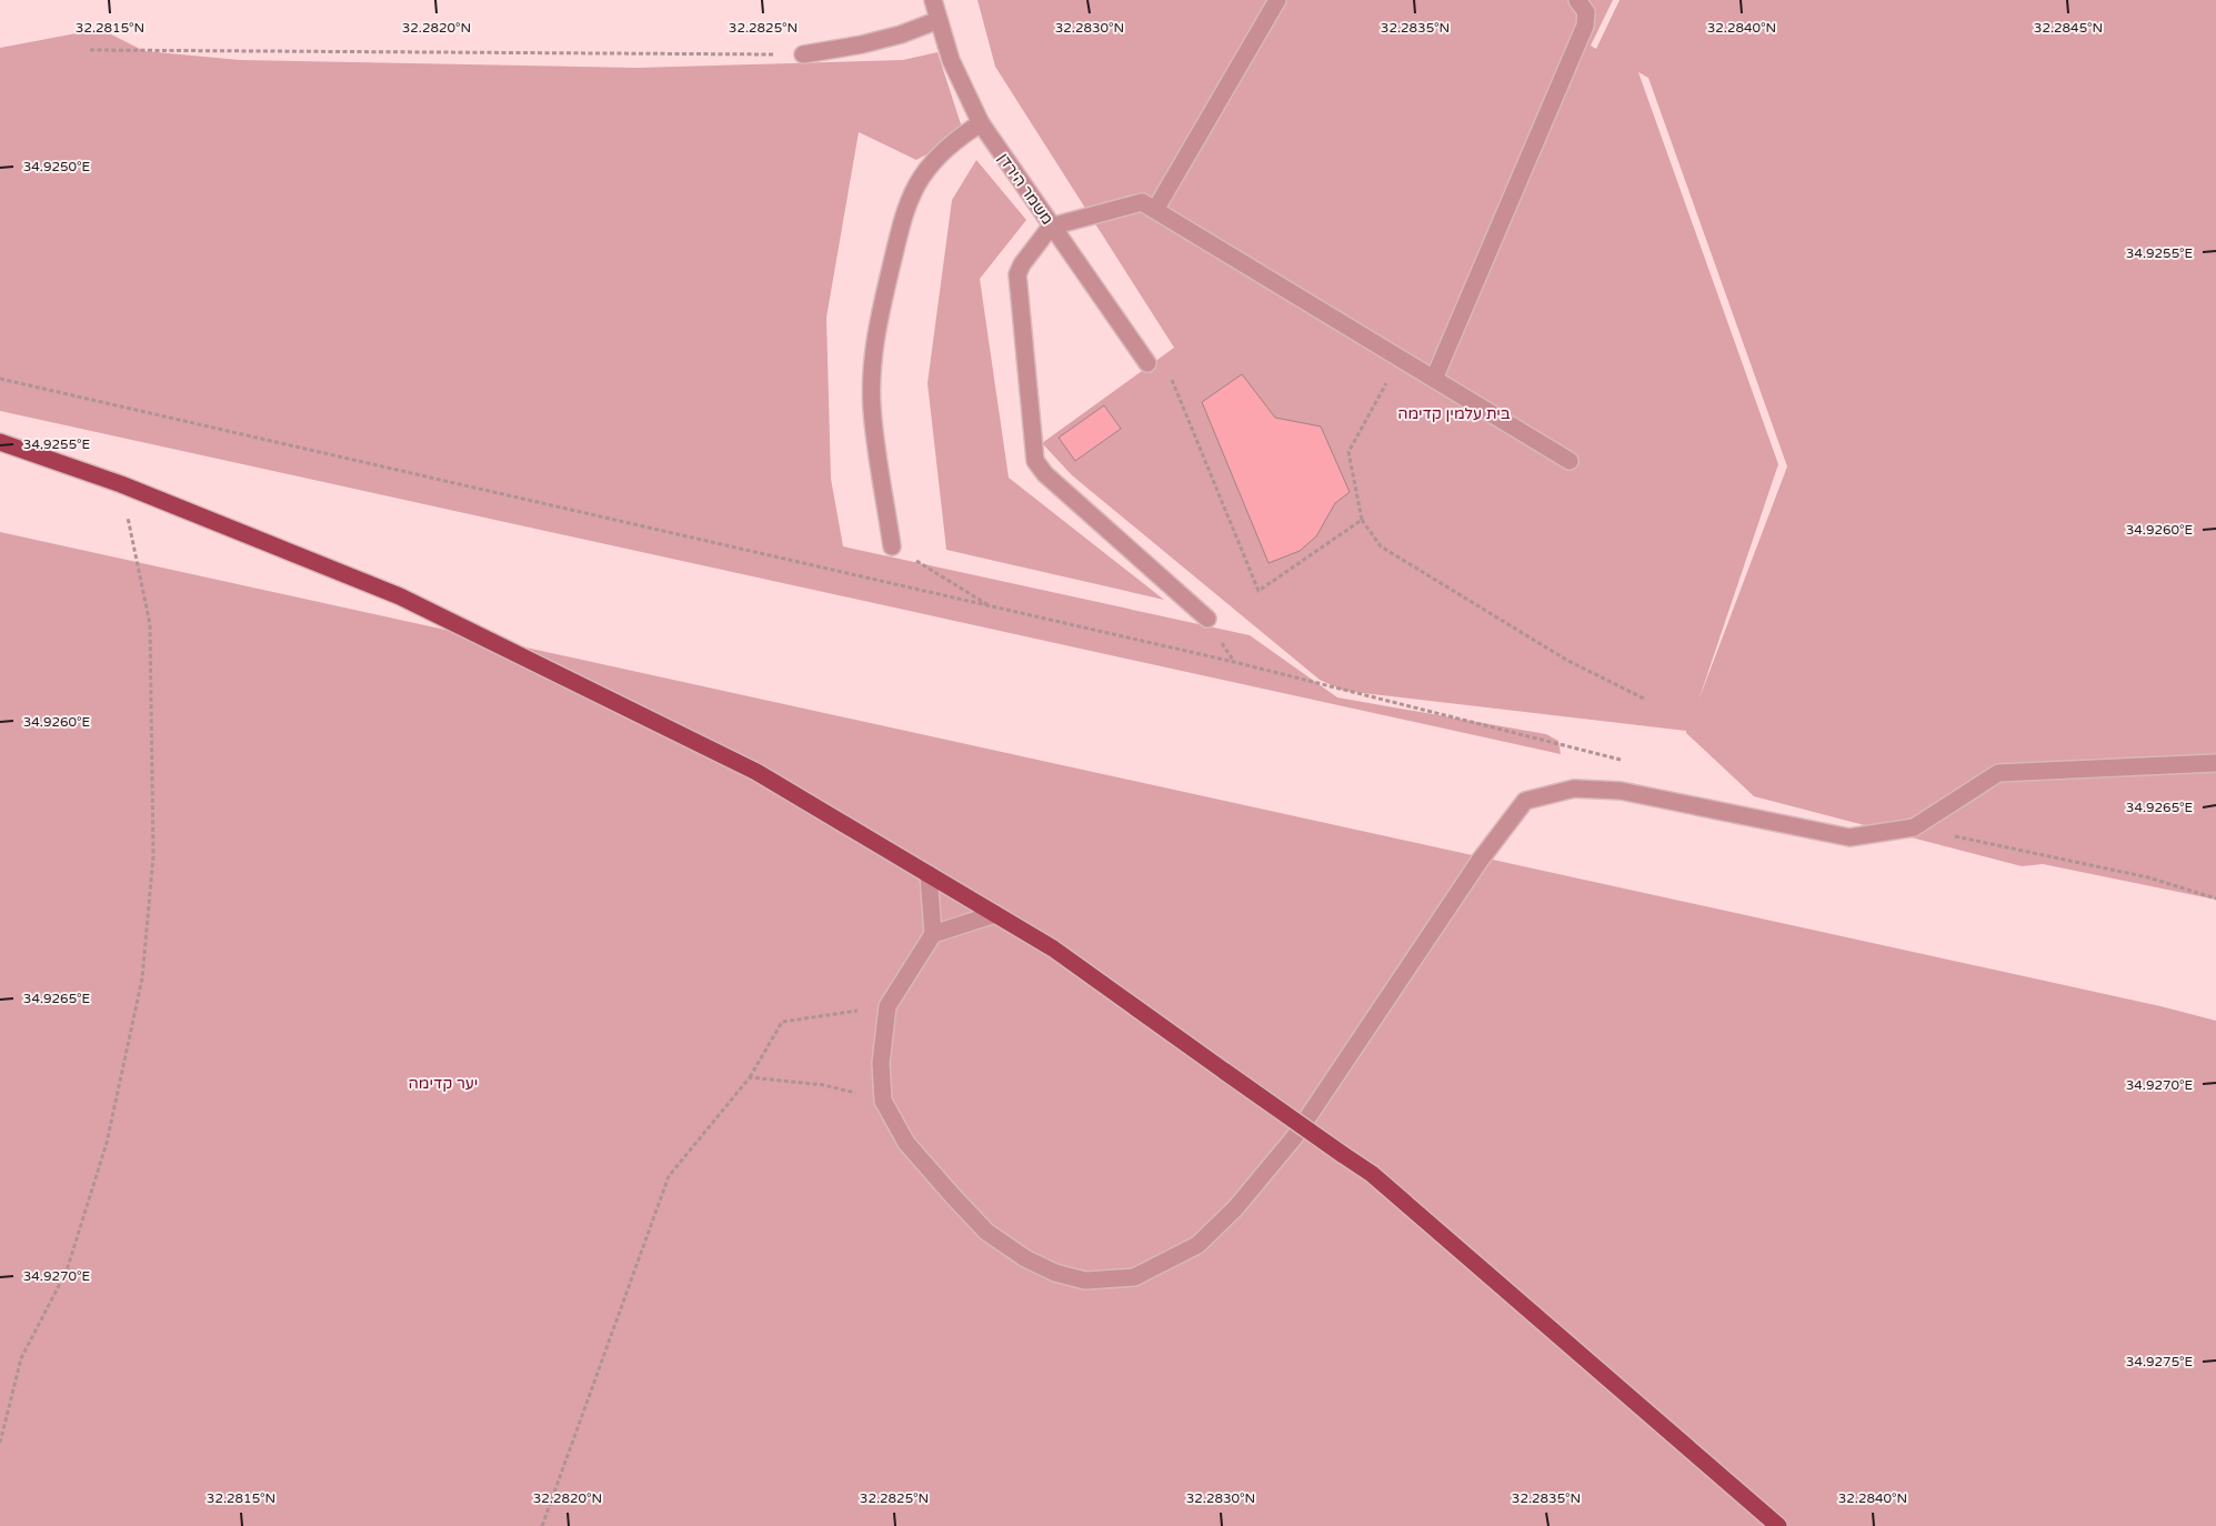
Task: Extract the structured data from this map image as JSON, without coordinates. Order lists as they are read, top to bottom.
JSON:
{
  "streets": {
    "street": ["משמר הירדן"]
  },
  "parks": ["בית עלמין קדימה", "יער קדימה"],
  "coordinates": [
    "32.2815°N",
    "32.2820°N",
    "32.2825°N",
    "32.2830°N",
    "32.2835°N",
    "32.2840°N",
    "32.2845°N",
    "34.9250°E",
    "34.9255°E",
    "34.9260°E",
    "34.9265°E",
    "34.9270°E",
    "34.9275°E"
  ]
}
